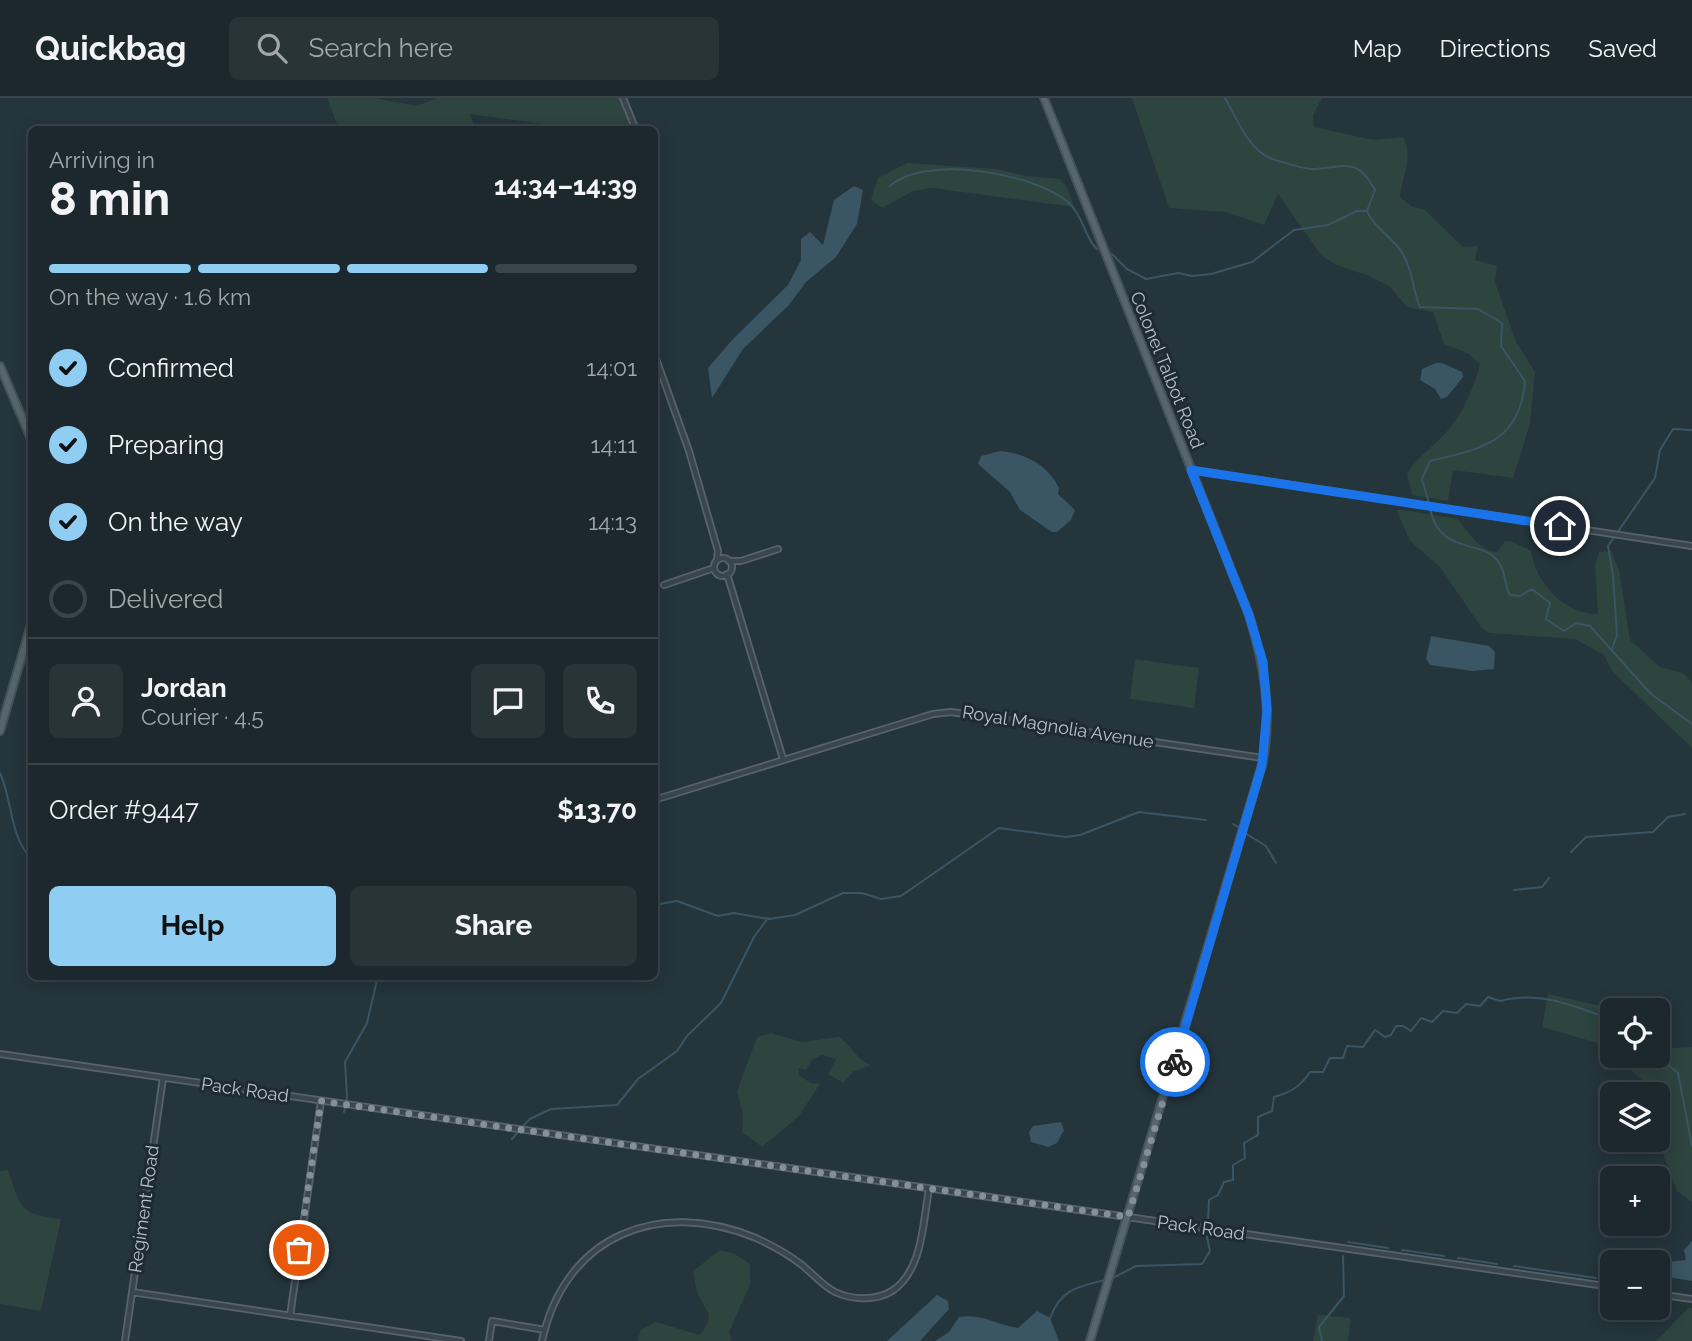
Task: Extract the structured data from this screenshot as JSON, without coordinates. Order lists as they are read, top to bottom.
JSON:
{
  "streets": {
    "main road": ["Colonel Talbot Road"],
    "street": ["Royal Magnolia Avenue", "Pack Road", "Regiment Road"]
  },
  "crossings": [
    ["Colonel Talbot Road", "Royal Magnolia Avenue"],
    ["Colonel Talbot Road", "Pack Road"],
    ["Pack Road", "Regiment Road"]
  ],
  "page": {
    "header": "Quickbag",
    "search": "Search here",
    "nav": ["Map", "Directions", "Saved"],
    "heading": ["8 min", "Arriving in", "14:34–14:39"],
    "panel": [
      "Jordan",
      "Courier · 4.5",
      "Order #9447",
      "$13.70"
    ],
    "bar": "On the way · 1.6 km",
    "list": [
      ["Confirmed", "14:01"],
      ["Preparing", "14:11"],
      ["On the way", "14:13"],
      "Delivered"
    ],
    "buttons": ["Help", "Share"],
    "map_buttons": ["+", "−"]
  }
}
